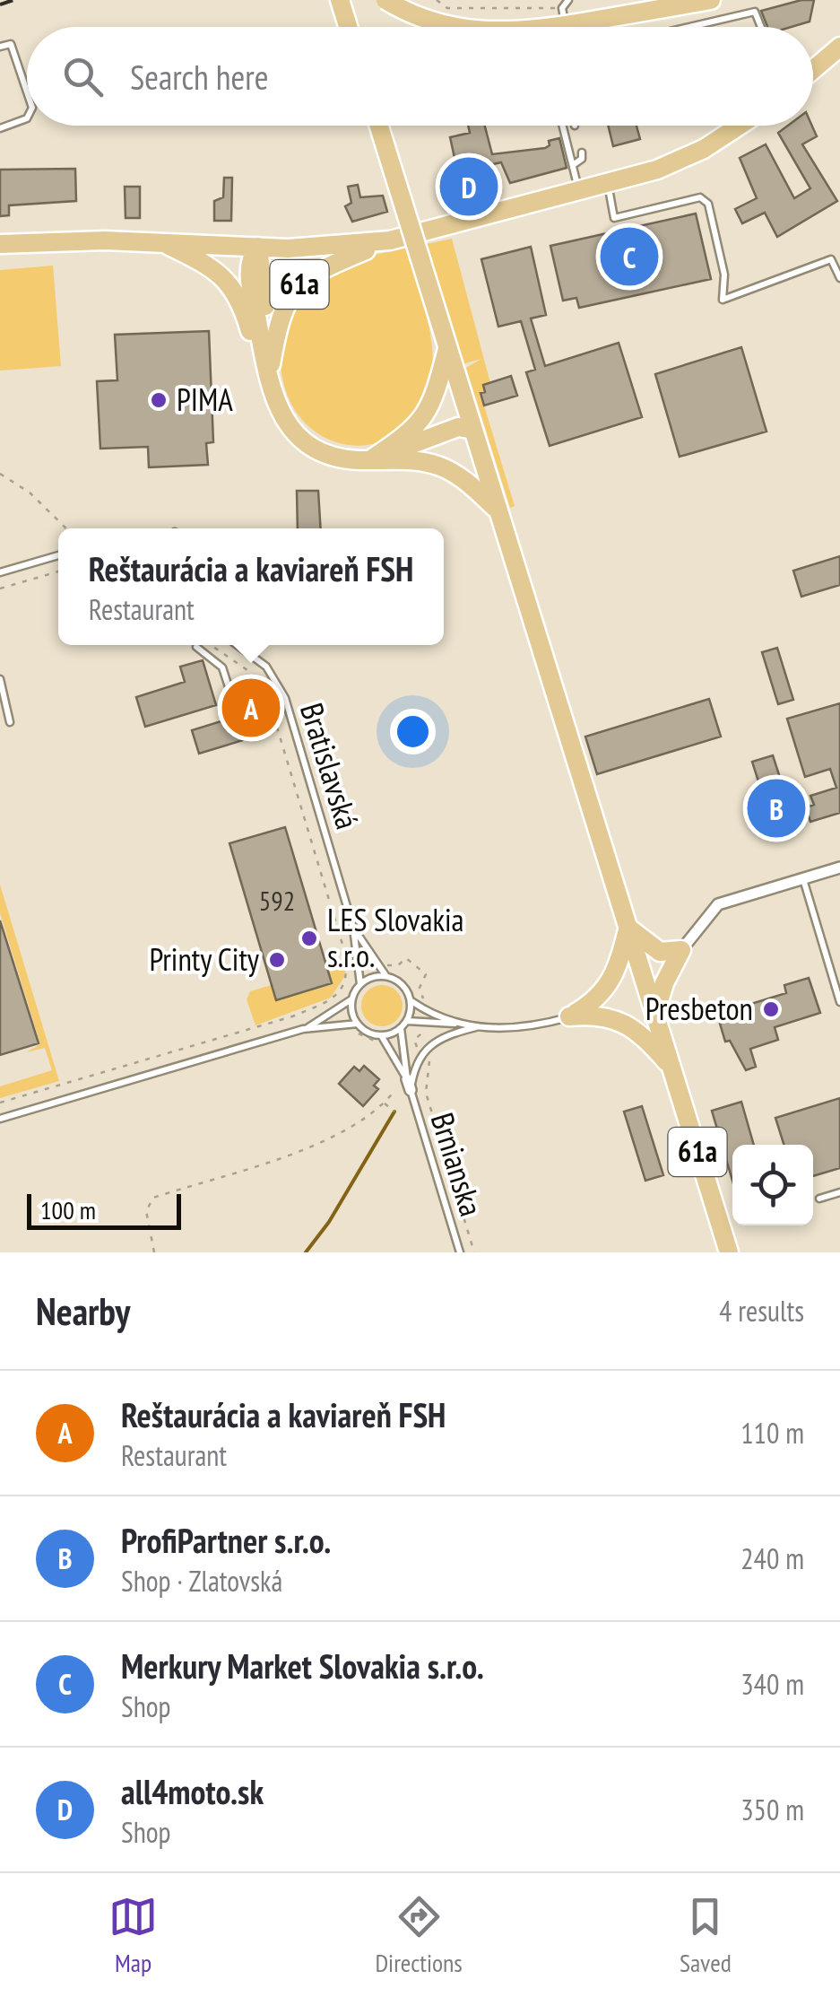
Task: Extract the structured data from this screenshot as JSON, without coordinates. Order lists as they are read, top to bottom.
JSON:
{
  "streets": {
    "main road": ["61a"],
    "lane": ["Bratislavská", "Brnianska"]
  },
  "places": [
    "PIMA",
    "LES Slovakia s.r.o.",
    "Printy City",
    "Presbeton"
  ],
  "house_numbers": ["592"],
  "scale_bar": "100 m",
  "page": {
    "search": "Search here",
    "pins": [
      "D",
      "C",
      "A",
      "B"
    ],
    "popup": ["Reštaurácia a kaviareň FSH", "Restaurant"],
    "scale": "100 m",
    "heading": ["Nearby", "4 results"],
    "list": [
      {
        "mark": "A",
        "name": "Reštaurácia a kaviareň FSH",
        "note": "Restaurant",
        "value": "110 m"
      },
      {
        "mark": "B",
        "name": "ProfiPartner s.r.o.",
        "note": "Shop · Zlatovská",
        "value": "240 m"
      },
      {
        "mark": "C",
        "name": "Merkury Market Slovakia s.r.o.",
        "note": "Shop",
        "value": "340 m"
      },
      {
        "mark": "D",
        "name": "all4moto.sk",
        "note": "Shop",
        "value": "350 m"
      }
    ],
    "nav": ["Map", "Directions", "Saved"]
  }
}
